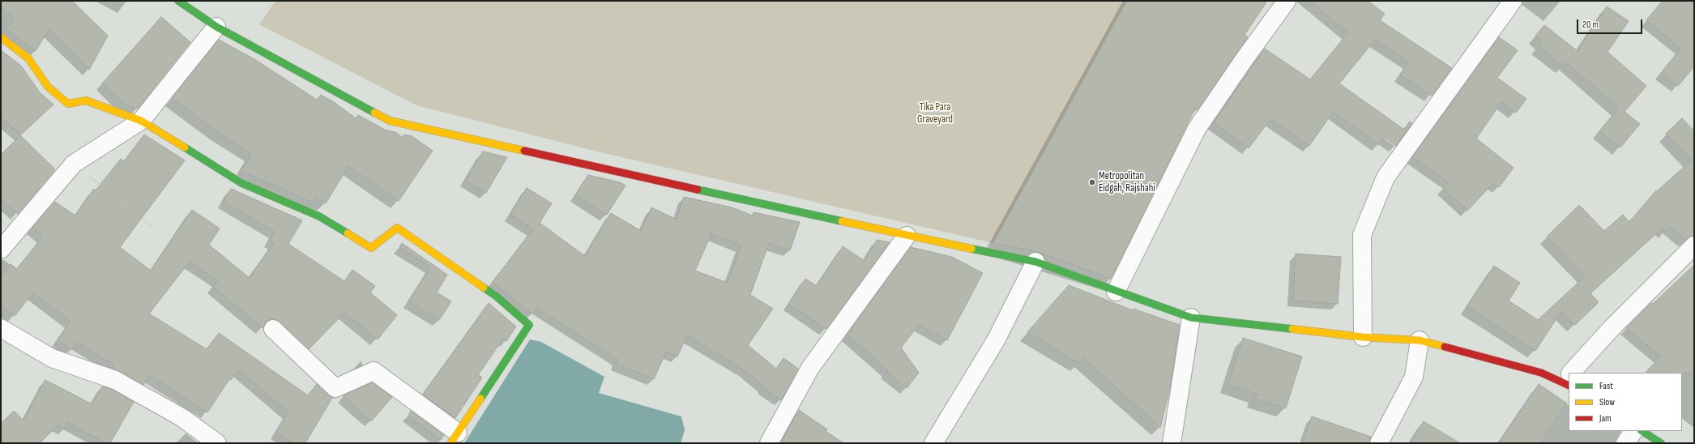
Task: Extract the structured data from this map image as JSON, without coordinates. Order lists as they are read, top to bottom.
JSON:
{
  "parks": ["Tika Para Graveyard"],
  "places": ["Metropolitan Eidgah, Rajshahi"],
  "legend": ["Fast", "Slow", "Jam"],
  "scale_bar": "20 m"
}
